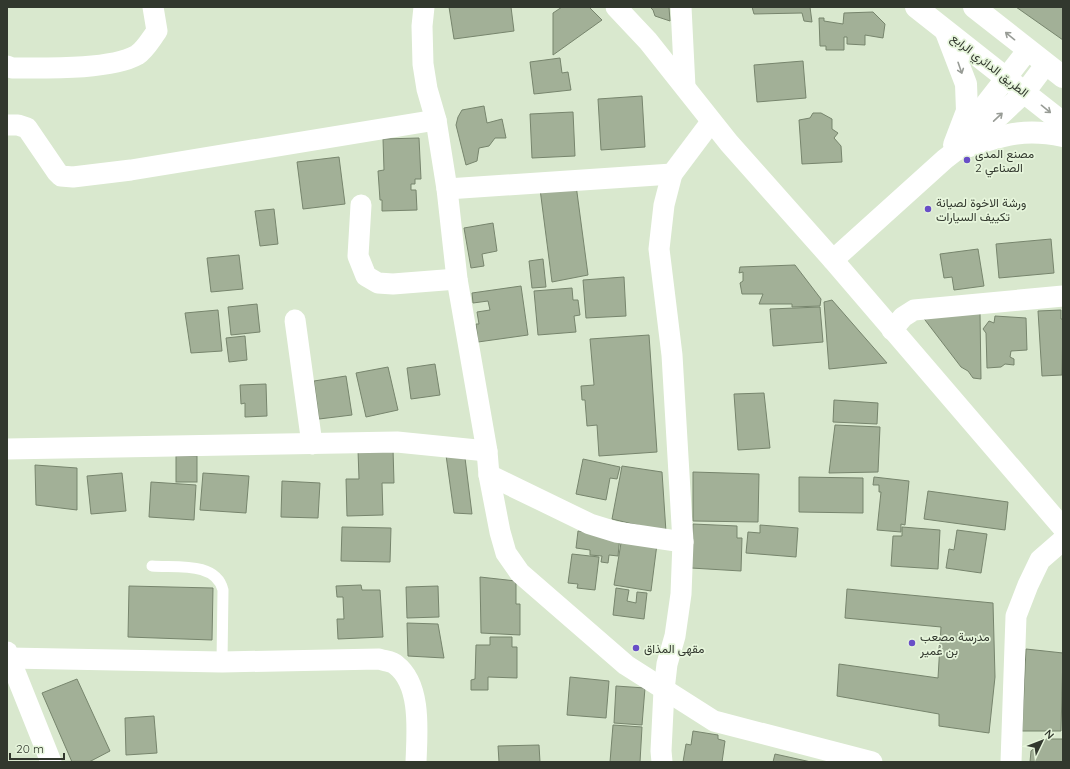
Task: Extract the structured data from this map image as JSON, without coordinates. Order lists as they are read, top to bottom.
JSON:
{
  "streets": {
    "main road": ["الطريق الدائري الرابع"]
  },
  "places": [
    "مصنع المدى الصناعي 2",
    "ورشة الاخوة لصيانة تكييف السيارات",
    "مدرسة مصعب بن عُمير",
    "مقهى المذاق"
  ],
  "scale_bar": "20 m",
  "north": "top right"
}
